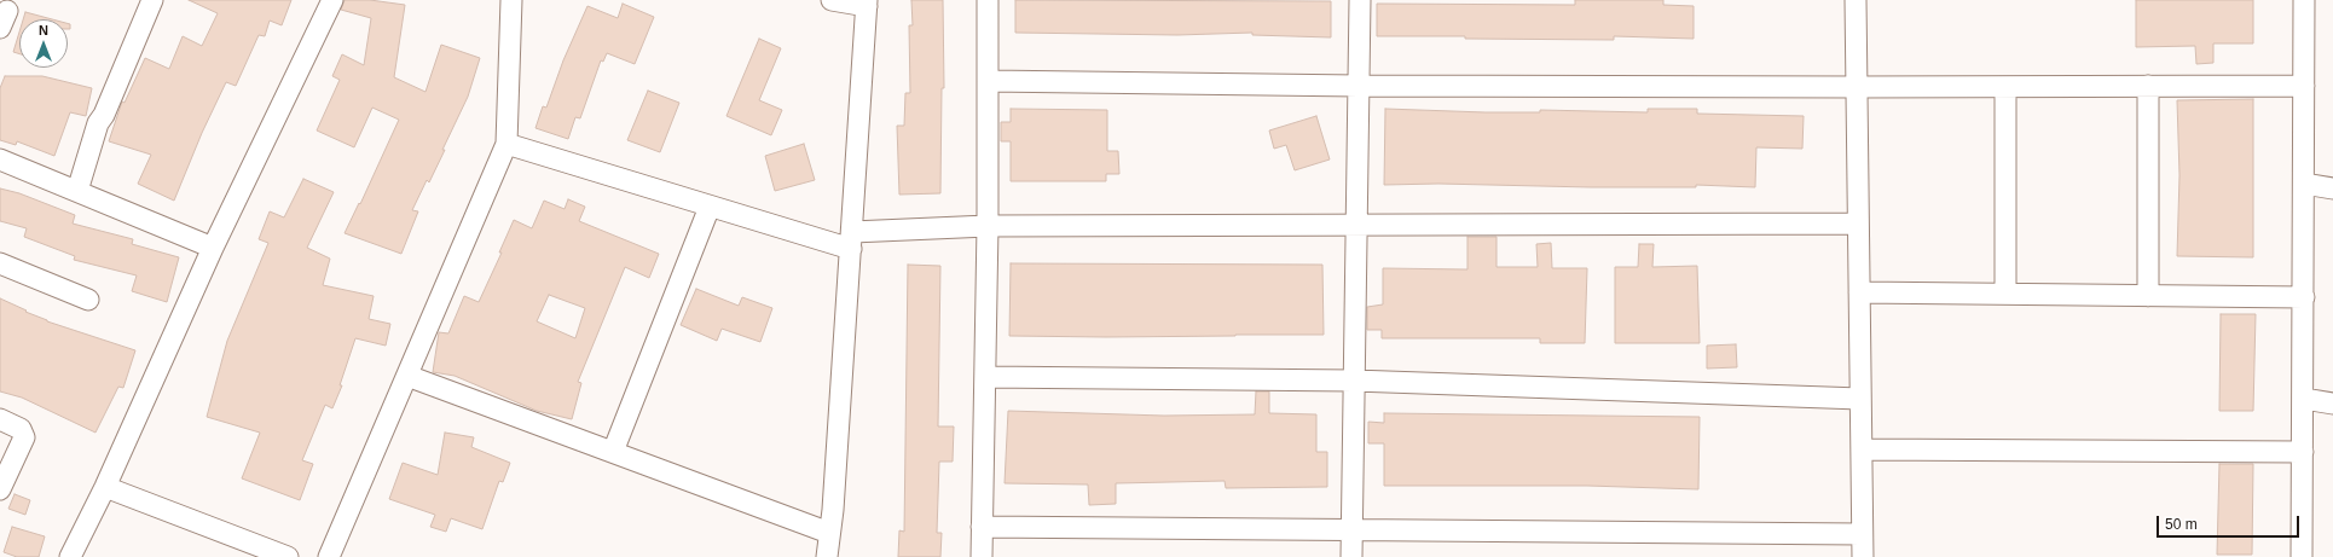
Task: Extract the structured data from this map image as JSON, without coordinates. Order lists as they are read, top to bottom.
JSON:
{
  "scale_bar": "50 m",
  "north": "top"
}
